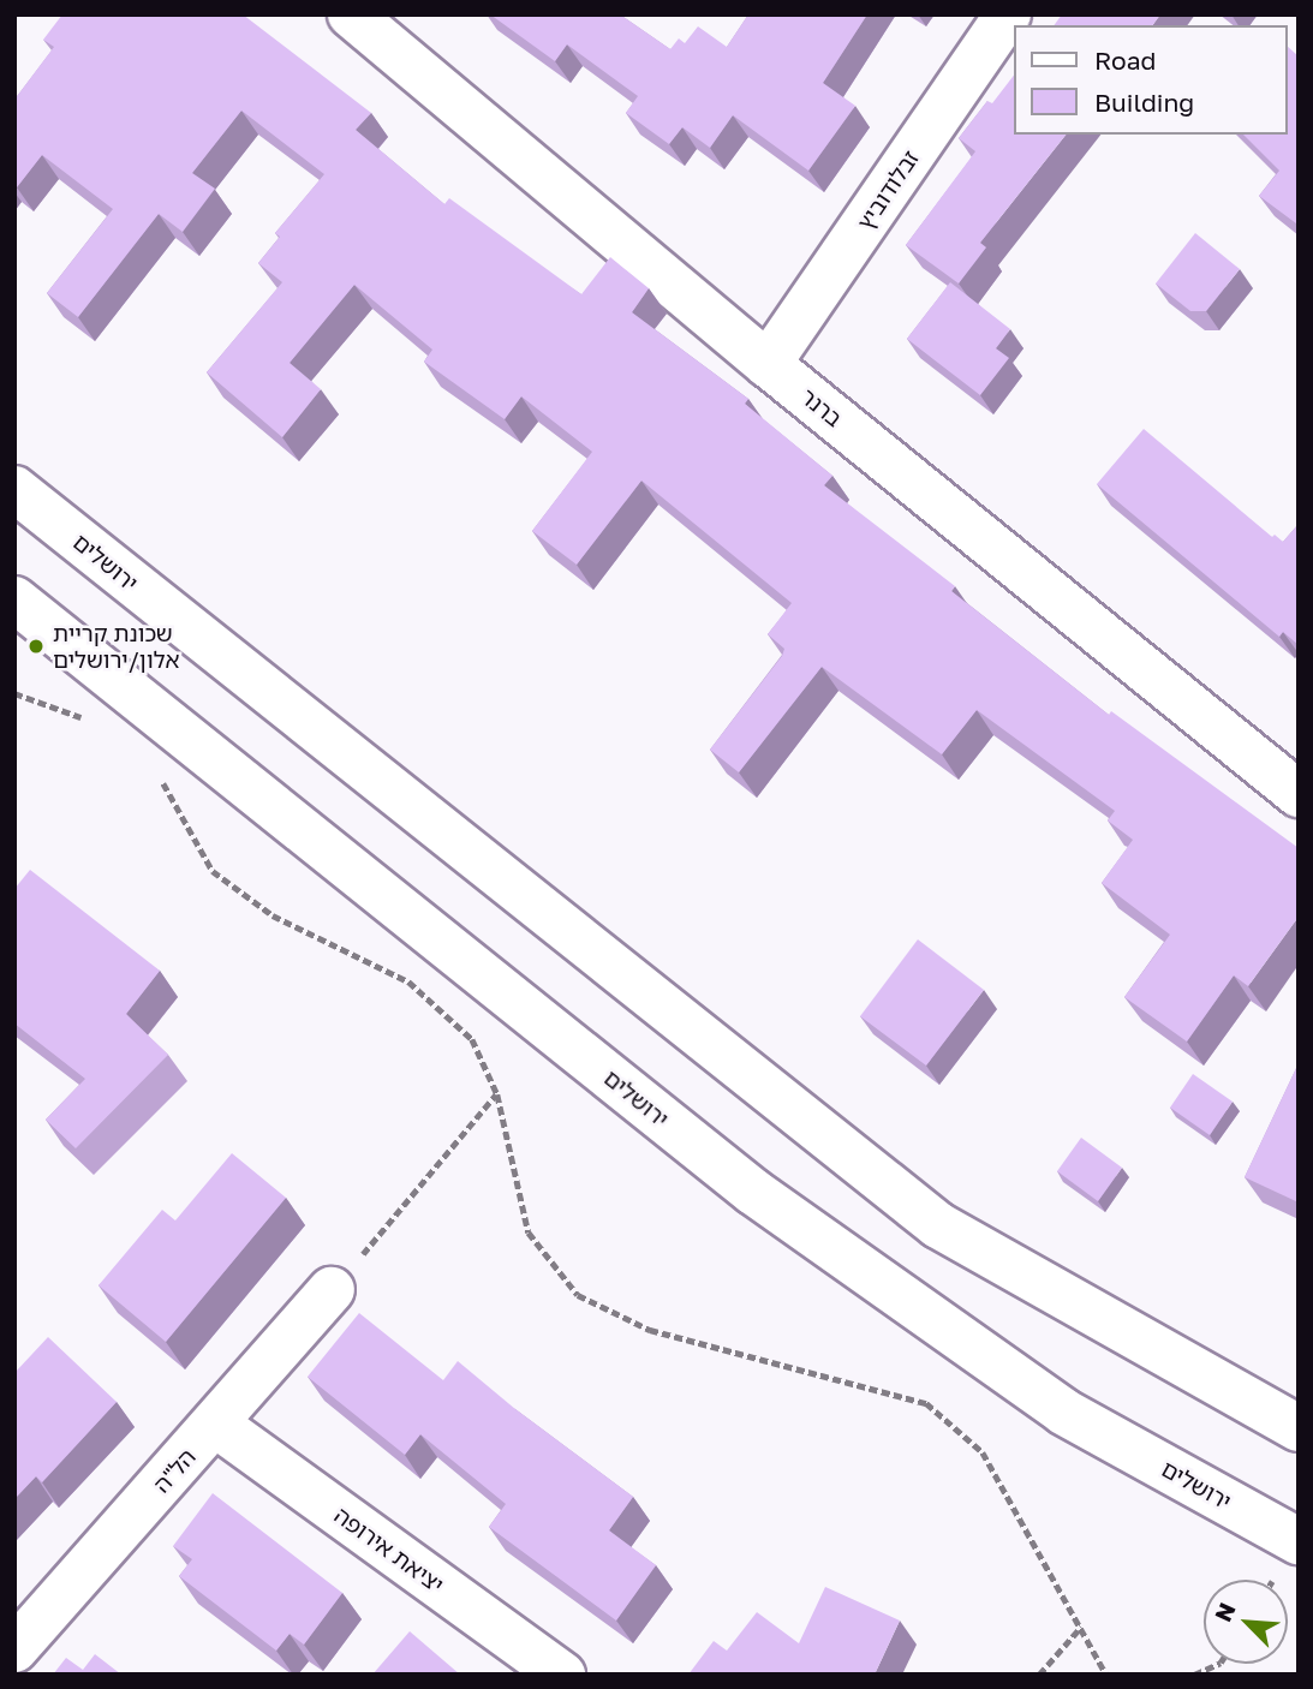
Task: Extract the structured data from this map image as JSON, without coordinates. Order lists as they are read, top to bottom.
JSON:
{
  "streets": {
    "main road": [
      "זבלודוביץ",
      "ברנר",
      "ירושלים",
      "הל\"ה",
      "יציאת אירופה"
    ]
  },
  "crossings": [
    ["זבלודוביץ", "ברנר"],
    ["הל\"ה", "יציאת אירופה"]
  ],
  "places": ["שכונת קריית אלון/ירושלים"],
  "legend": ["Road", "Building"],
  "north": "top left"
}
